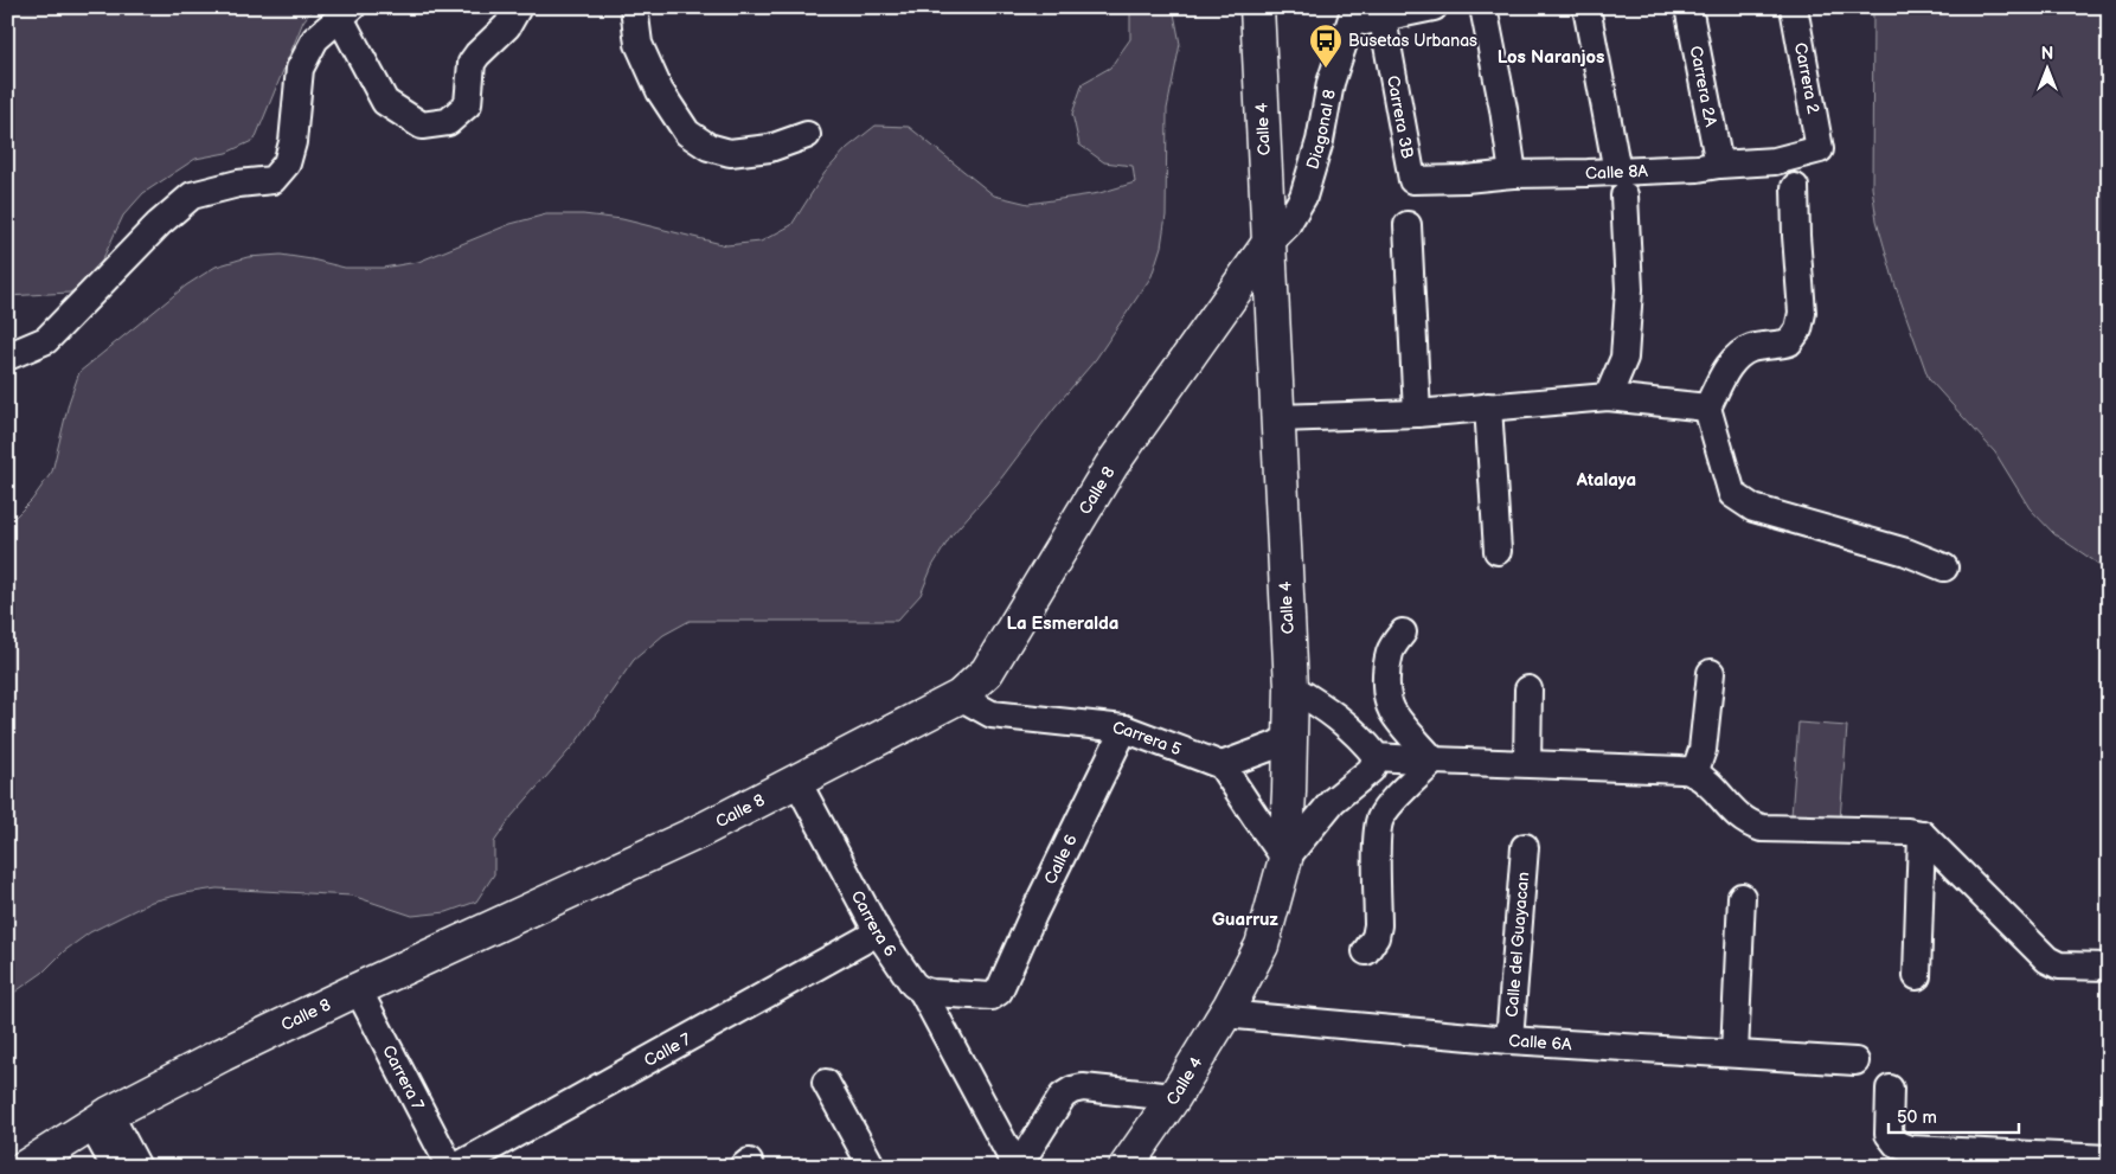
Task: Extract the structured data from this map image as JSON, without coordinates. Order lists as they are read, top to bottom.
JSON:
{
  "streets": {
    "main road": ["Calle 4", "Calle 8"],
    "street": [
      "Carrera 2",
      "Carrera 2A",
      "Carrera 3B",
      "Diagonal 8",
      "Calle 8A",
      "Carrera 5",
      "Calle 6",
      "Carrera 6",
      "Calle del Guayacan",
      "Calle 6A",
      "Calle 7",
      "Carrera 7"
    ]
  },
  "crossings": [
    ["Carrera 2", "Calle 8A"],
    ["Carrera 2A", "Calle 8A"],
    ["Carrera 3B", "Calle 8A"],
    ["Calle 4", "Diagonal 8"],
    ["Calle 4", "Calle 8"],
    ["Calle 4", "Calle 6A"],
    ["Diagonal 8", "Calle 8"],
    ["Calle 8", "Carrera 5"],
    ["Calle 8", "Carrera 6"],
    ["Calle 8", "Carrera 7"],
    ["Carrera 5", "Calle 6"],
    ["Calle 6", "Carrera 6"],
    ["Carrera 6", "Calle 7"],
    ["Calle del Guayacan", "Calle 6A"]
  ],
  "districts": [
    "Los Naranjos",
    "Atalaya",
    "La Esmeralda",
    "Guarruz"
  ],
  "places": {
    "bus stop": ["Busetas Urbanas"]
  },
  "scale_bar": "50 m",
  "north": "top"
}
